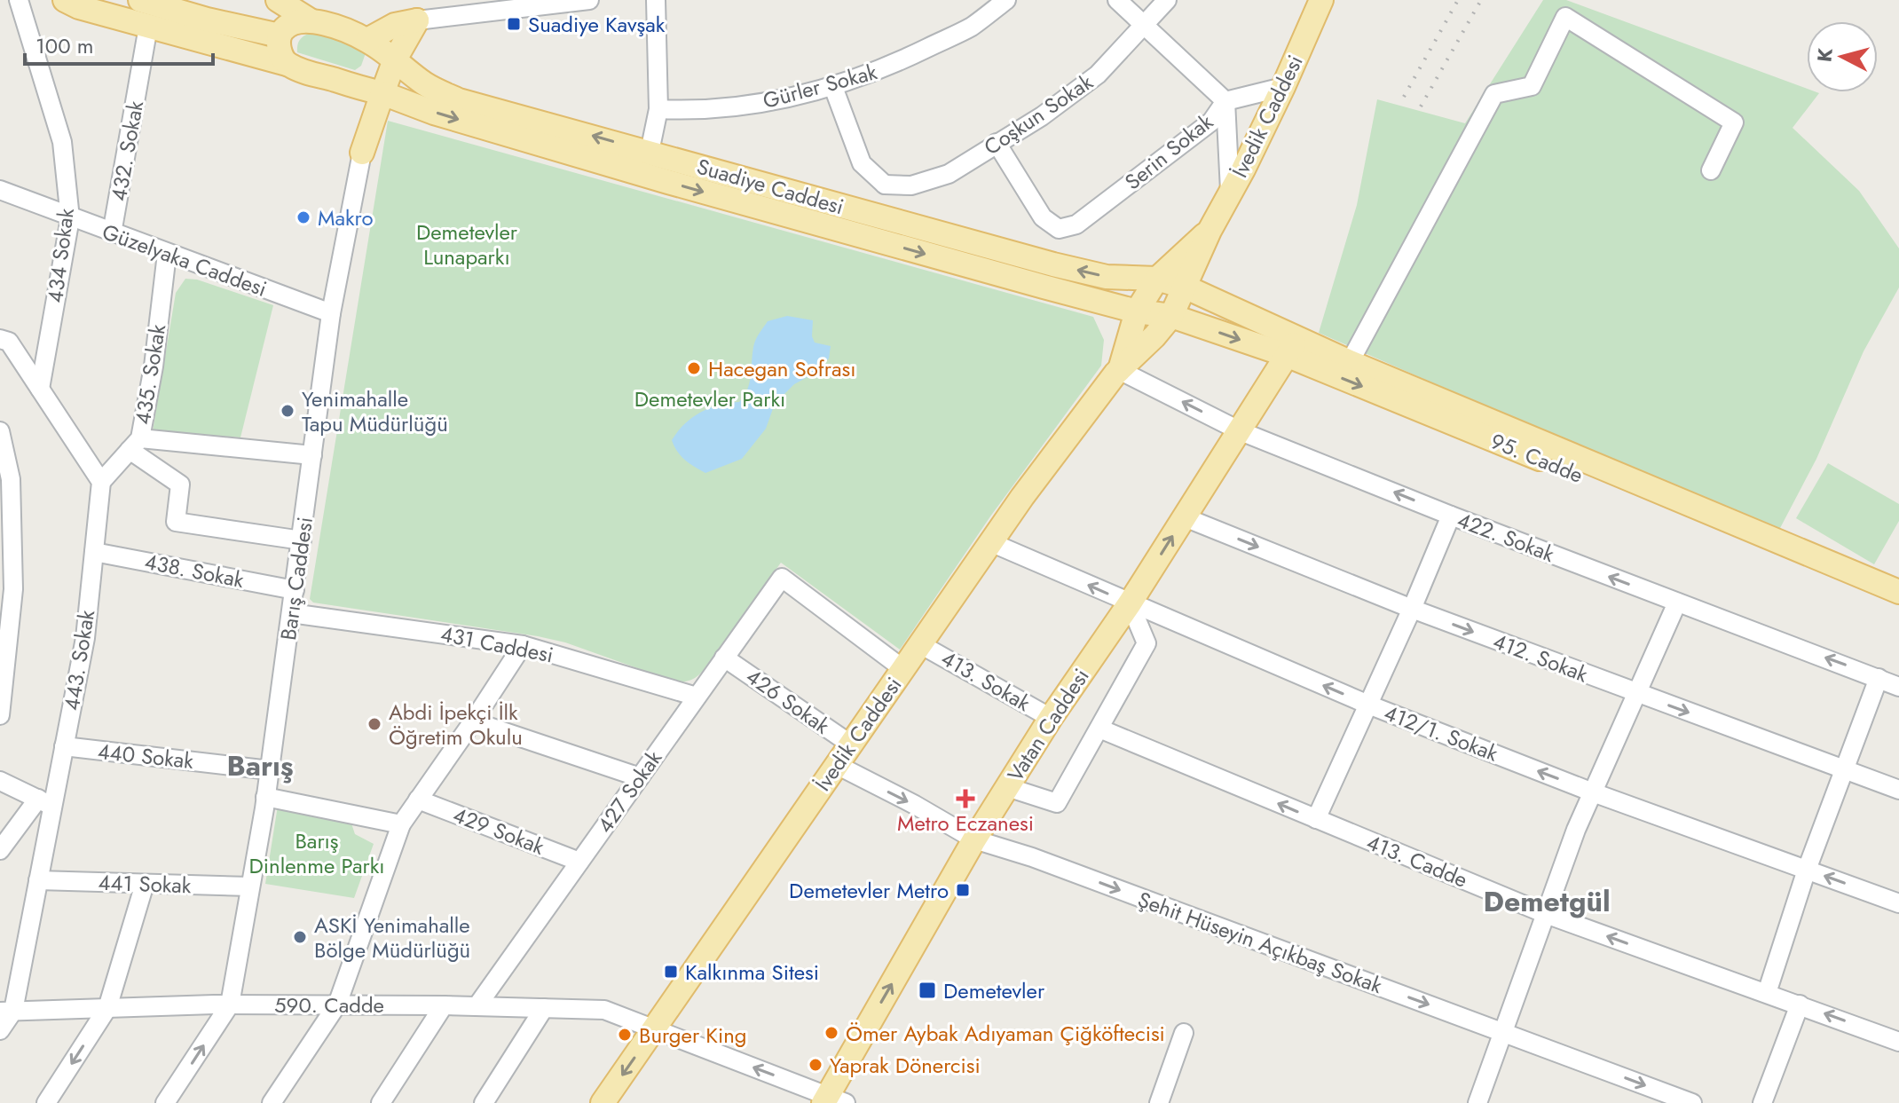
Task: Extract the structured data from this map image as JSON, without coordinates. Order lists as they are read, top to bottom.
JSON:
{
  "streets": {
    "main road": [
      "İvedik Caddesi",
      "Suadiye Caddesi",
      "95. Cadde",
      "Barış Caddesi",
      "Vatan Caddesi"
    ],
    "street": [
      "Gürler Sokak",
      "Coşkun Sokak",
      "432. Sokak",
      "Serin Sokak",
      "434 Sokak",
      "Güzelyaka Caddesi",
      "435. Sokak",
      "422. Sokak",
      "438. Sokak",
      "431 Caddesi",
      "412. Sokak",
      "443. Sokak",
      "413. Sokak",
      "426 Sokak",
      "412/1. Sokak",
      "440 Sokak",
      "427 Sokak",
      "429 Sokak",
      "413. Cadde",
      "441 Sokak",
      "Şehit Hüseyin Açıkbaş Sokak",
      "590. Cadde"
    ]
  },
  "crossings": [
    ["Coşkun Sokak", "Serin Sokak"],
    ["İvedik Caddesi", "Serin Sokak"],
    ["İvedik Caddesi", "Suadiye Caddesi"],
    ["İvedik Caddesi", "95. Cadde"],
    ["İvedik Caddesi", "422. Sokak"],
    ["İvedik Caddesi", "413. Sokak"],
    ["İvedik Caddesi", "426 Sokak"],
    ["İvedik Caddesi", "412/1. Sokak"],
    ["İvedik Caddesi", "427 Sokak"],
    ["İvedik Caddesi", "Şehit Hüseyin Açıkbaş Sokak"],
    ["İvedik Caddesi", "590. Cadde"],
    ["432. Sokak", "Suadiye Caddesi"],
    ["432. Sokak", "Güzelyaka Caddesi"],
    ["Suadiye Caddesi", "Barış Caddesi"],
    ["434 Sokak", "Güzelyaka Caddesi"],
    ["Güzelyaka Caddesi", "435. Sokak"],
    ["Güzelyaka Caddesi", "Barış Caddesi"],
    ["435. Sokak", "443. Sokak"],
    ["95. Cadde", "Vatan Caddesi"],
    ["422. Sokak", "Vatan Caddesi"],
    ["438. Sokak", "Barış Caddesi"],
    ["438. Sokak", "443. Sokak"],
    ["Barış Caddesi", "431 Caddesi"],
    ["Barış Caddesi", "440 Sokak"],
    ["Barış Caddesi", "441 Sokak"],
    ["Barış Caddesi", "590. Cadde"],
    ["431 Caddesi", "427 Sokak"],
    ["412. Sokak", "Vatan Caddesi"],
    ["443. Sokak", "440 Sokak"],
    ["443. Sokak", "441 Sokak"],
    ["443. Sokak", "590. Cadde"],
    ["413. Sokak", "Vatan Caddesi"],
    ["426 Sokak", "427 Sokak"],
    ["Vatan Caddesi", "412/1. Sokak"],
    ["Vatan Caddesi", "Şehit Hüseyin Açıkbaş Sokak"],
    ["Vatan Caddesi", "590. Cadde"],
    ["427 Sokak", "429 Sokak"],
    ["427 Sokak", "590. Cadde"]
  ],
  "one_way": [
    "422. Sokak",
    "412. Sokak",
    "Vatan Caddesi",
    "412/1. Sokak",
    "413. Cadde",
    "Şehit Hüseyin Açıkbaş Sokak"
  ],
  "districts": ["Barış", "Demetgül"],
  "parks": ["Demetevler Lunaparkı", "Demetevler Parkı", "Barış Dinlenme Parkı"],
  "places": {
    "transit": [
      "Suadiye Kavşak",
      "Demetevler Metro",
      "Kalkınma Sitesi",
      "Demetevler"
    ],
    "other": [
      "Makro",
      "Hacegan Sofrası",
      "Yenimahalle Tapu Müdürlüğü",
      "Abdi İpekçi İlk Öğretim Okulu",
      "ASKİ Yenimahalle Bölge Müdürlüğü",
      "Ömer Aybak Adıyaman Çiğköftecisi",
      "Burger King",
      "Yaprak Dönercisi"
    ],
    "health": ["Metro Eczanesi"]
  },
  "scale_bar": "100 m",
  "north": "left"
}
